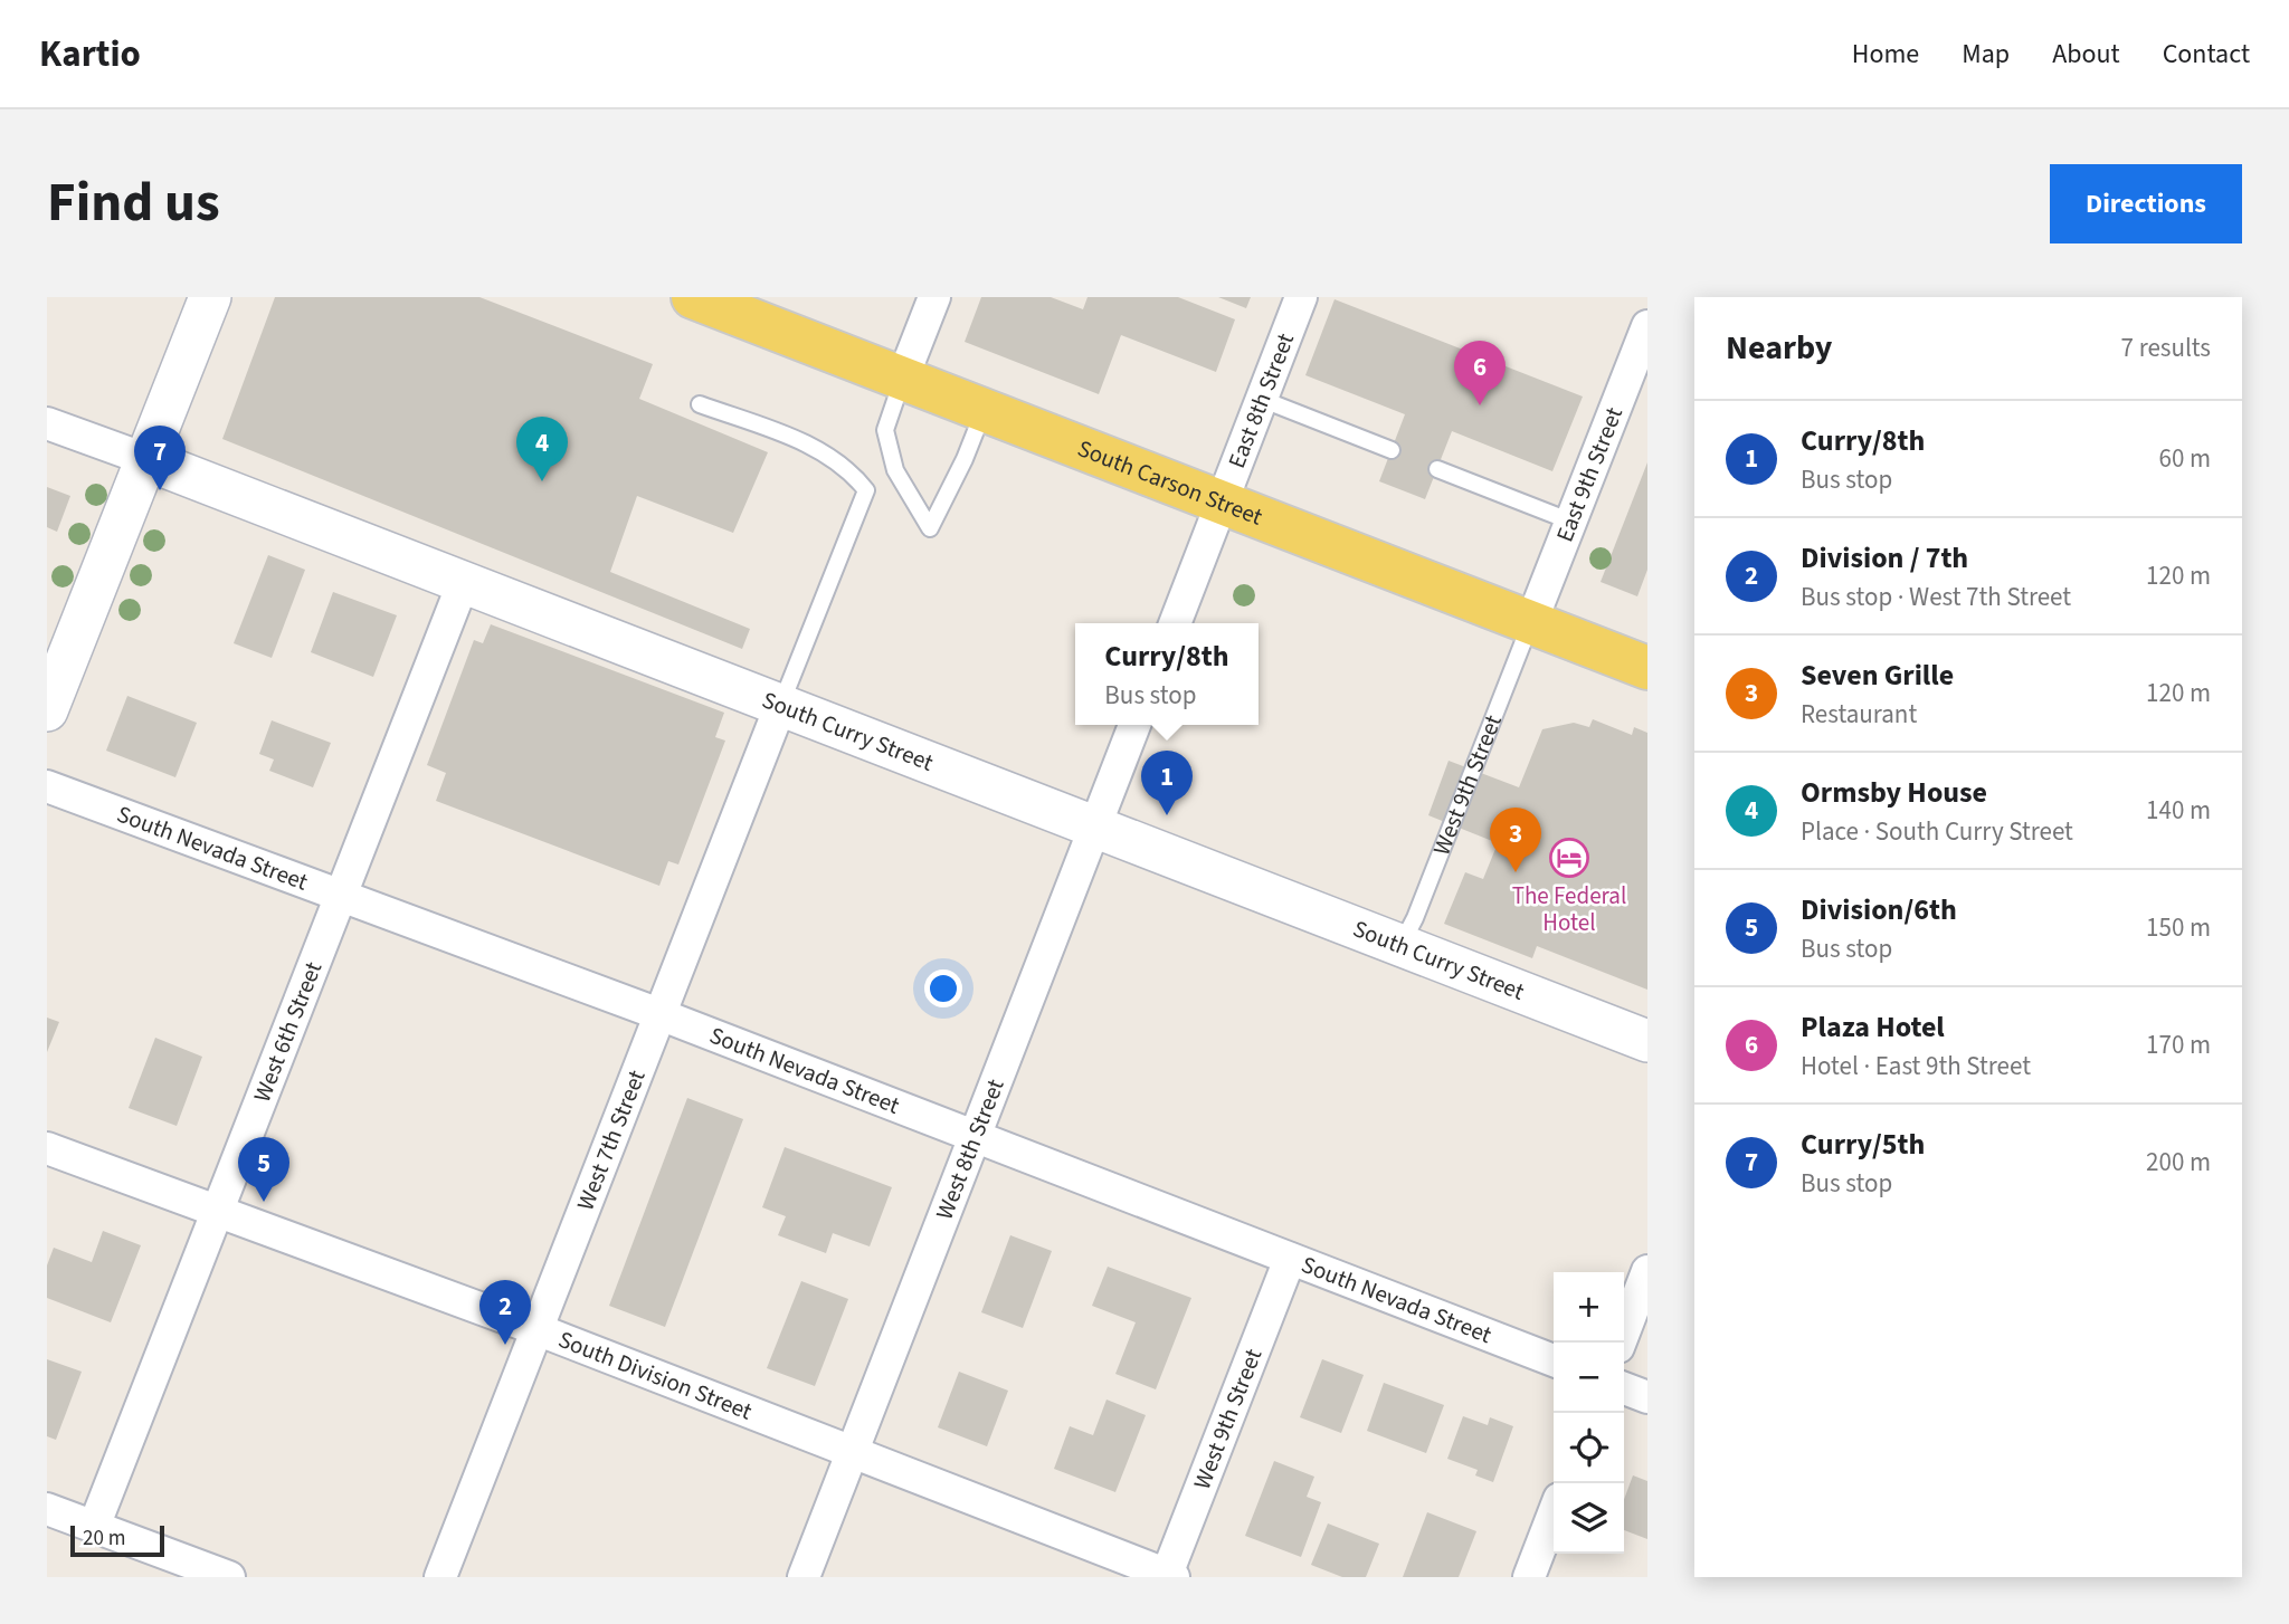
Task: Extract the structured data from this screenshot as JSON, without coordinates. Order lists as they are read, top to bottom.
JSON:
{
  "streets": {
    "main road": ["South Carson Street"],
    "street": [
      "East 8th Street",
      "East 9th Street",
      "South Curry Street",
      "West 9th Street",
      "South Nevada Street",
      "West 6th Street",
      "West 7th Street",
      "West 8th Street",
      "South Division Street"
    ]
  },
  "crossings": [
    ["East 8th Street", "South Carson Street"],
    ["East 9th Street", "South Carson Street"],
    ["East 9th Street", "West 9th Street"],
    ["South Carson Street", "West 9th Street"],
    ["South Curry Street", "West 9th Street"],
    ["South Curry Street", "West 6th Street"],
    ["South Curry Street", "West 7th Street"],
    ["South Curry Street", "West 8th Street"],
    ["West 9th Street", "South Nevada Street"],
    ["West 9th Street", "South Division Street"],
    ["South Nevada Street", "West 6th Street"],
    ["South Nevada Street", "West 7th Street"],
    ["South Nevada Street", "West 8th Street"],
    ["West 6th Street", "South Division Street"],
    ["West 7th Street", "South Division Street"],
    ["West 8th Street", "South Division Street"]
  ],
  "places": {
    "hotel": ["The Federal Hotel"]
  },
  "scale_bar": "20 m",
  "page": {
    "header": "Kartio",
    "nav": [
      "Home",
      "Map",
      "About",
      "Contact"
    ],
    "title": "Find us",
    "buttons": "Directions",
    "heading": ["Nearby", "7 results"],
    "pins": [
      "6",
      "4",
      "7",
      "1",
      "3",
      "5",
      "2"
    ],
    "list": [
      {
        "mark": "1",
        "name": "Curry/8th",
        "note": "Bus stop",
        "value": "60 m"
      },
      {
        "mark": "2",
        "name": "Division / 7th",
        "note": "Bus stop · West 7th Street",
        "value": "120 m"
      },
      {
        "mark": "3",
        "name": "Seven Grille",
        "note": "Restaurant",
        "value": "120 m"
      },
      {
        "mark": "4",
        "name": "Ormsby House",
        "note": "Place · South Curry Street",
        "value": "140 m"
      },
      {
        "mark": "5",
        "name": "Division/6th",
        "note": "Bus stop",
        "value": "150 m"
      },
      {
        "mark": "6",
        "name": "Plaza Hotel",
        "note": "Hotel · East 9th Street",
        "value": "170 m"
      },
      {
        "mark": "7",
        "name": "Curry/5th",
        "note": "Bus stop",
        "value": "200 m"
      }
    ],
    "popup": ["Curry/8th", "Bus stop"],
    "map_buttons": ["+", "−"],
    "scale": "20 m"
  }
}
